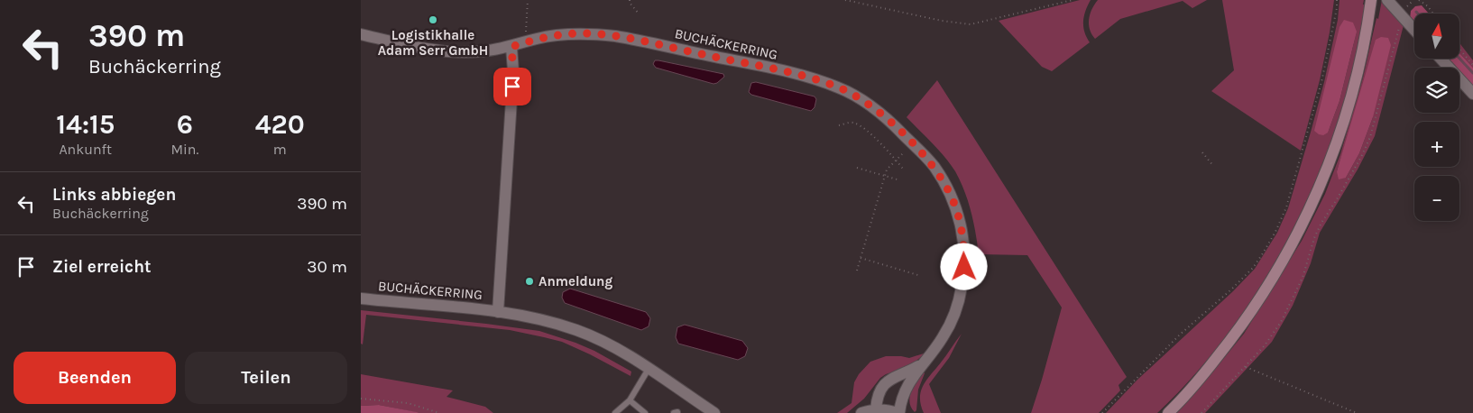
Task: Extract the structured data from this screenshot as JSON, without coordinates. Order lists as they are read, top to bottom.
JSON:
{
  "streets": {
    "street": ["BUCHÄCKERRING"]
  },
  "places": ["Logistikhalle Adam Serr GmbH", "Anmeldung"],
  "north": "top",
  "page": {
    "turn": ["390 m", "Buchäckerring"],
    "map_buttons": ["+", "−"],
    "eta": [
      "14:15",
      "Ankunft",
      "6",
      "Min.",
      "420",
      "m"
    ],
    "list": [
      {
        "name": "Links abbiegen",
        "note": "Buchäckerring",
        "value": "390 m"
      },
      {
        "name": "Ziel erreicht",
        "value": "30 m"
      }
    ],
    "buttons": ["Beenden", "Teilen"]
  }
}
